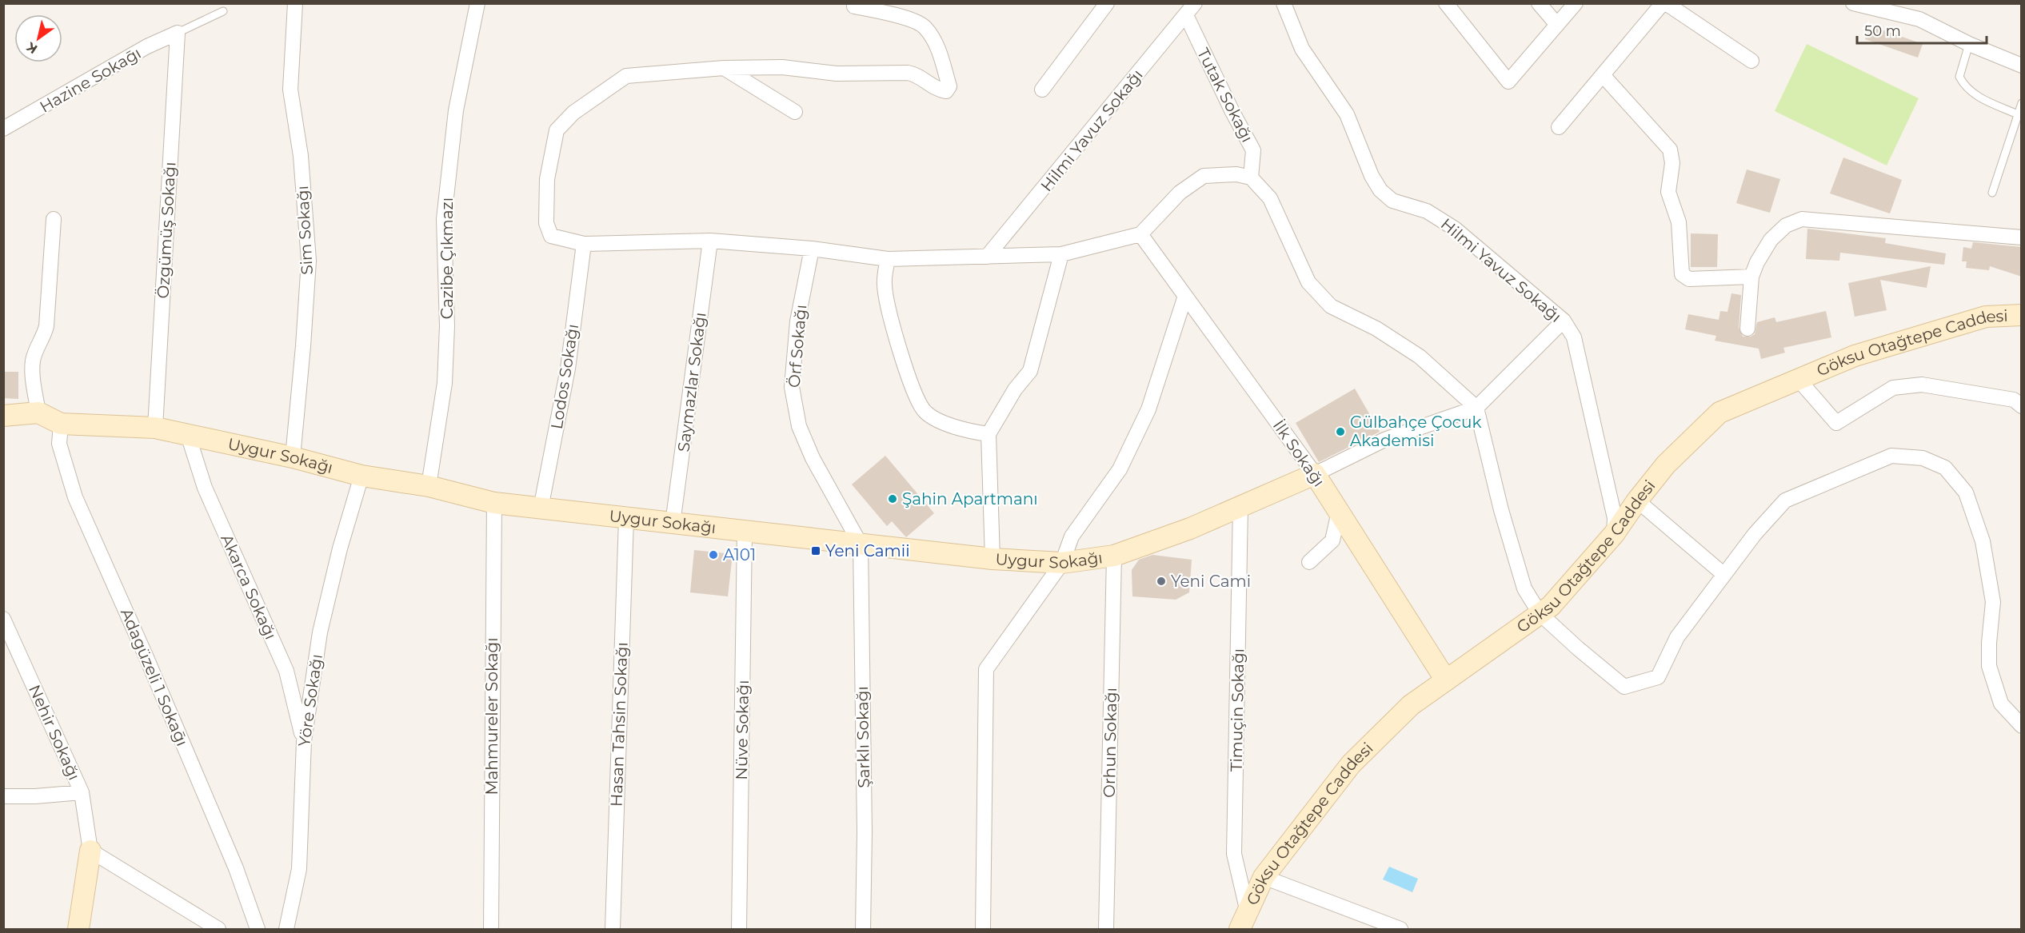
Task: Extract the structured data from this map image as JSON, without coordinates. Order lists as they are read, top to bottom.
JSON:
{
  "streets": {
    "street": [
      "Hazine Sokaḡı",
      "Tutak Sokağı",
      "Hilmi Yavuz Sokağı",
      "Özgümüş Sokağı",
      "Sim Sokağı",
      "Cazibe Çıkmazı",
      "Göksu Otağtepe Caddesi",
      "Örf Sokağı",
      "Lodos Sokağı",
      "Saymazlar Sokağı",
      "İlk Sokağı",
      "Uygur Sokağı",
      "Akarca Sokağı",
      "Adagüzeli 1 Sokaḡı",
      "Yöre Sokağı",
      "Timuçin Sokağı",
      "Mahmureler Sokağı",
      "Hasan Tahsin Sokağı",
      "Nüve Sokağı",
      "Nehir Sokağı",
      "Şarklı Sokağı",
      "Orhun Sokağı"
    ]
  },
  "crossings": [
    ["Hazine Sokaḡı", "Özgümüş Sokağı"],
    ["Tutak Sokağı", "Hilmi Yavuz Sokağı"],
    ["Hilmi Yavuz Sokağı", "Göksu Otağtepe Caddesi"],
    ["Özgümüş Sokağı", "Uygur Sokağı"],
    ["Sim Sokağı", "Uygur Sokağı"],
    ["Cazibe Çıkmazı", "Uygur Sokağı"],
    ["Göksu Otağtepe Caddesi", "İlk Sokağı"],
    ["Göksu Otağtepe Caddesi", "Timuçin Sokağı"],
    ["Örf Sokağı", "Uygur Sokağı"],
    ["Örf Sokağı", "Şarklı Sokağı"],
    ["Lodos Sokağı", "Uygur Sokağı"],
    ["Saymazlar Sokağı", "Uygur Sokağı"],
    ["İlk Sokağı", "Uygur Sokağı"],
    ["Uygur Sokağı", "Akarca Sokağı"],
    ["Uygur Sokağı", "Adagüzeli 1 Sokaḡı"],
    ["Uygur Sokağı", "Yöre Sokağı"],
    ["Uygur Sokağı", "Timuçin Sokağı"],
    ["Uygur Sokağı", "Mahmureler Sokağı"],
    ["Uygur Sokağı", "Hasan Tahsin Sokağı"],
    ["Uygur Sokağı", "Nüve Sokağı"],
    ["Uygur Sokağı", "Şarklı Sokağı"],
    ["Uygur Sokağı", "Orhun Sokağı"],
    ["Akarca Sokağı", "Yöre Sokağı"]
  ],
  "places": {
    "other": [
      "Gülbahçe Çocuk Akademisi",
      "Şahin Apartmanı",
      "A101",
      "Yeni Cami"
    ],
    "transit": ["Yeni Camii"]
  },
  "scale_bar": "50 m",
  "north": "bottom left"
}
